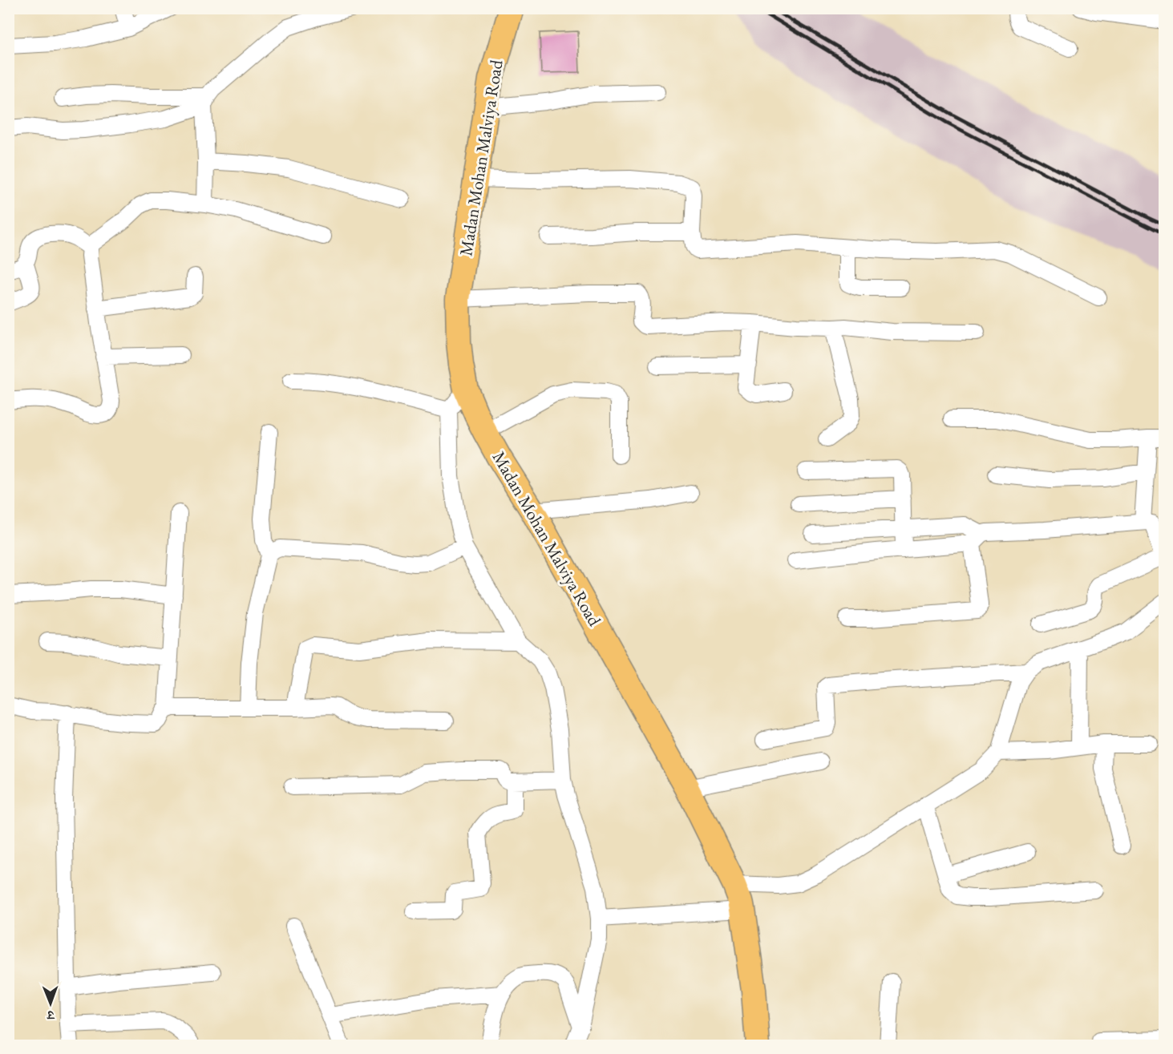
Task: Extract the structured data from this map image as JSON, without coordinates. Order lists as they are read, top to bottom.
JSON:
{
  "streets": {
    "highway": ["Madan Mohan Malviya Road"]
  },
  "north": "bottom"
}
